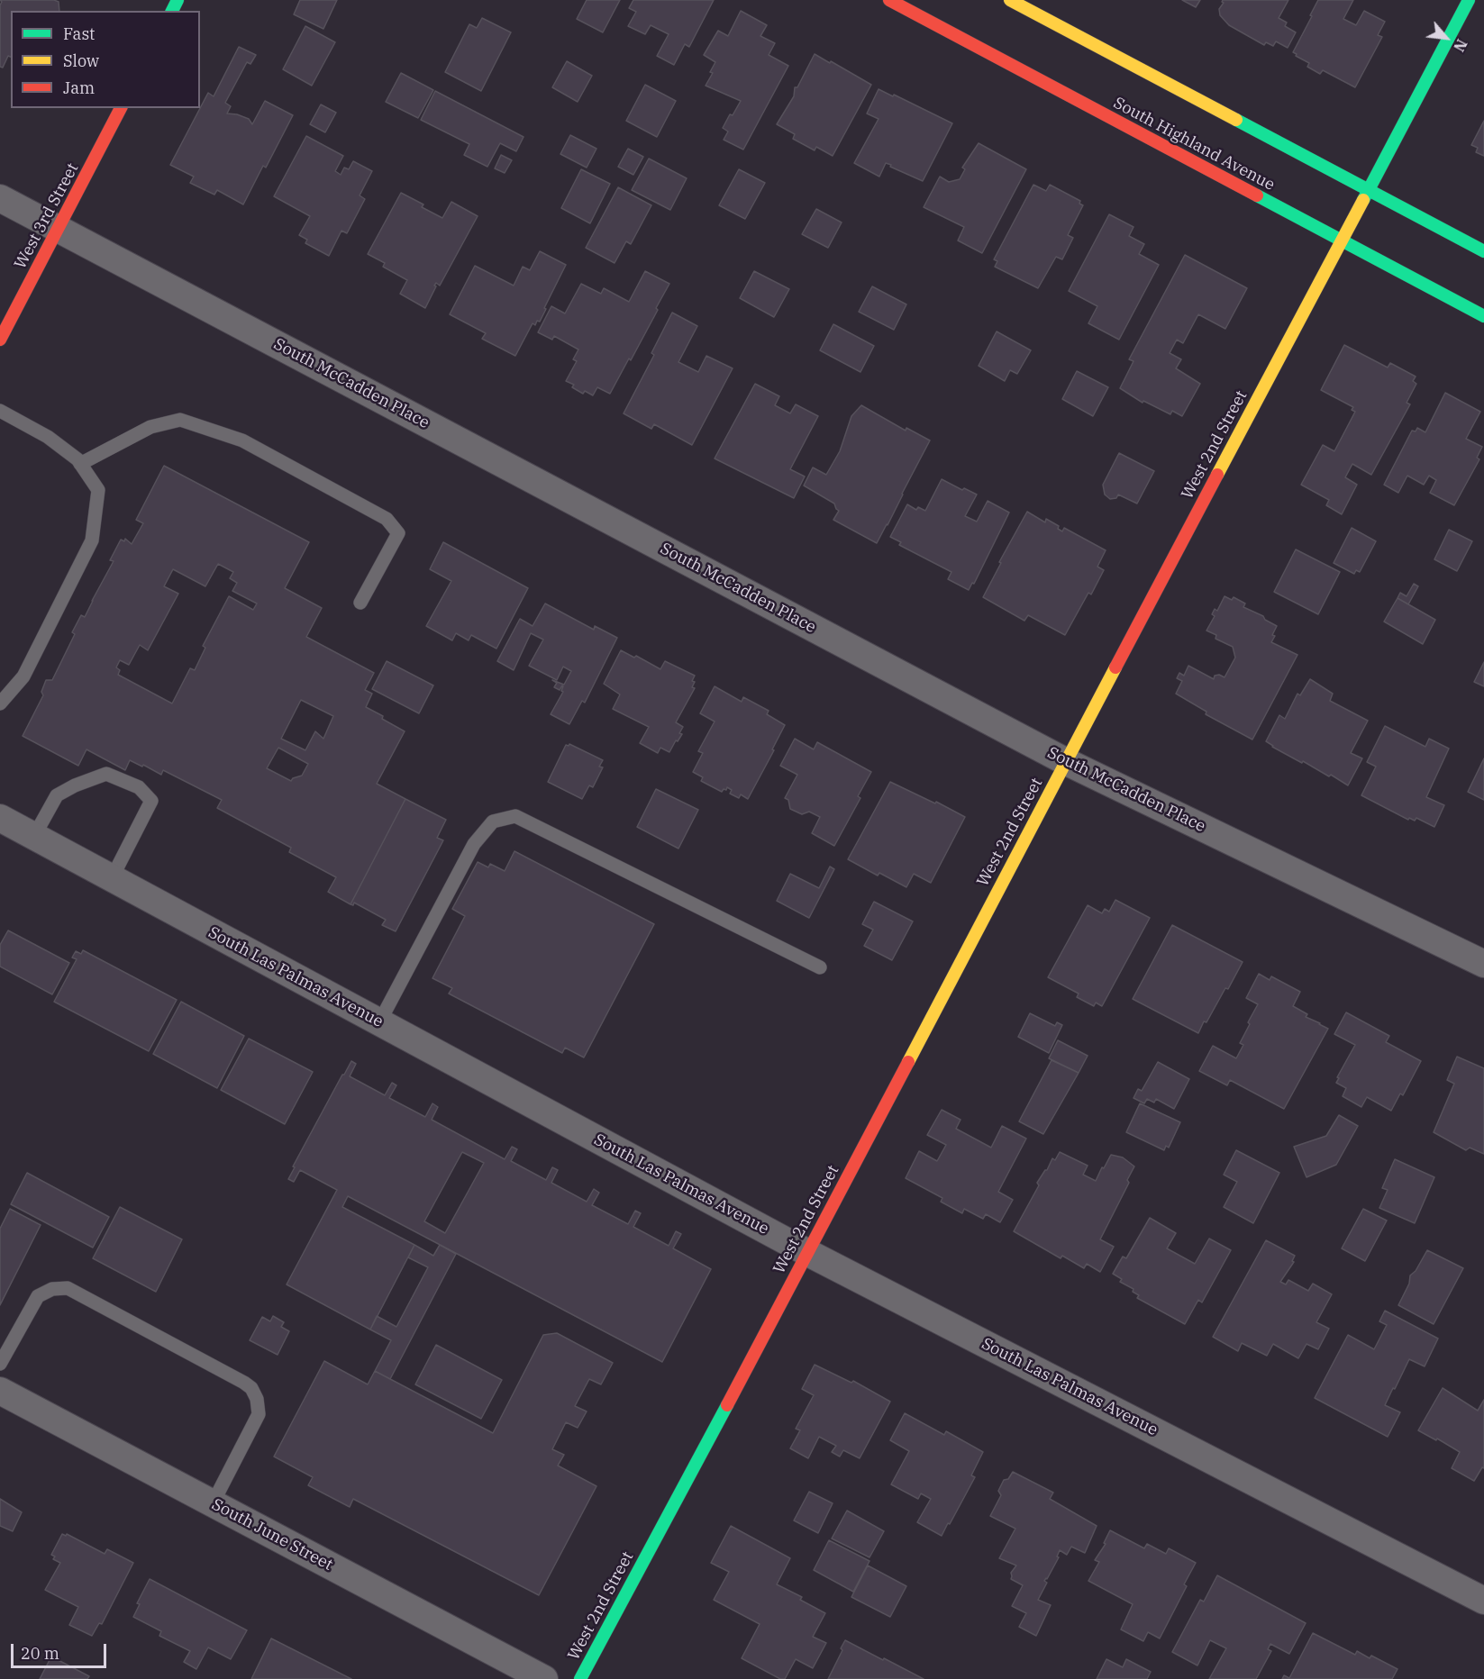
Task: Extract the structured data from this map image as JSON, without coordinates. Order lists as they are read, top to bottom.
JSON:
{
  "streets": {
    "street": [
      "South Highland Avenue",
      "West 3rd Street",
      "South McCadden Place",
      "West 2nd Street",
      "South Las Palmas Avenue",
      "South June Street"
    ]
  },
  "crossings": [
    ["South Highland Avenue", "West 2nd Street"],
    ["West 3rd Street", "South McCadden Place"],
    ["South McCadden Place", "West 2nd Street"],
    ["West 2nd Street", "South Las Palmas Avenue"]
  ],
  "legend": ["Fast", "Slow", "Jam"],
  "scale_bar": "20 m",
  "north": "bottom right"
}
